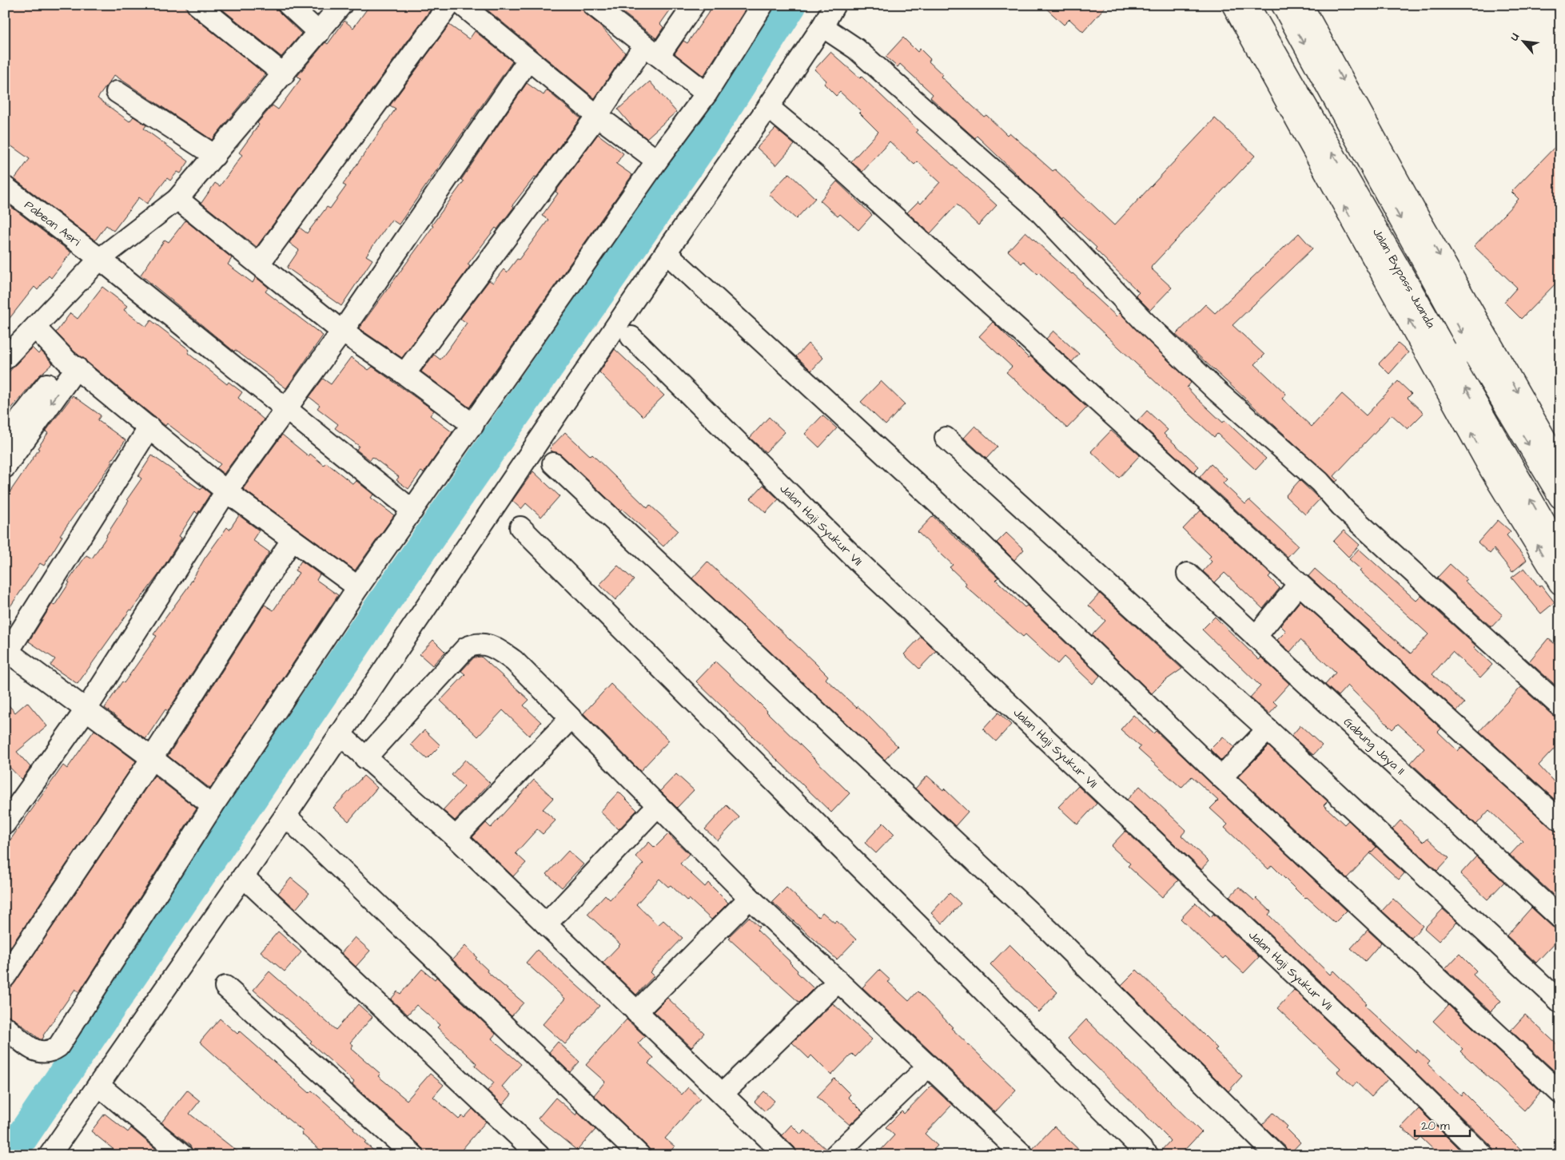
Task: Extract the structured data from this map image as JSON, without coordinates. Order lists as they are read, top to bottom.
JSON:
{
  "streets": {
    "main road": ["Jalan Bypass Juanda"],
    "street": ["Pabean Asri", "Jalan Haji Syukur VII", "Gabung Jaya II"]
  },
  "scale_bar": "20 m",
  "north": "top left"
}
